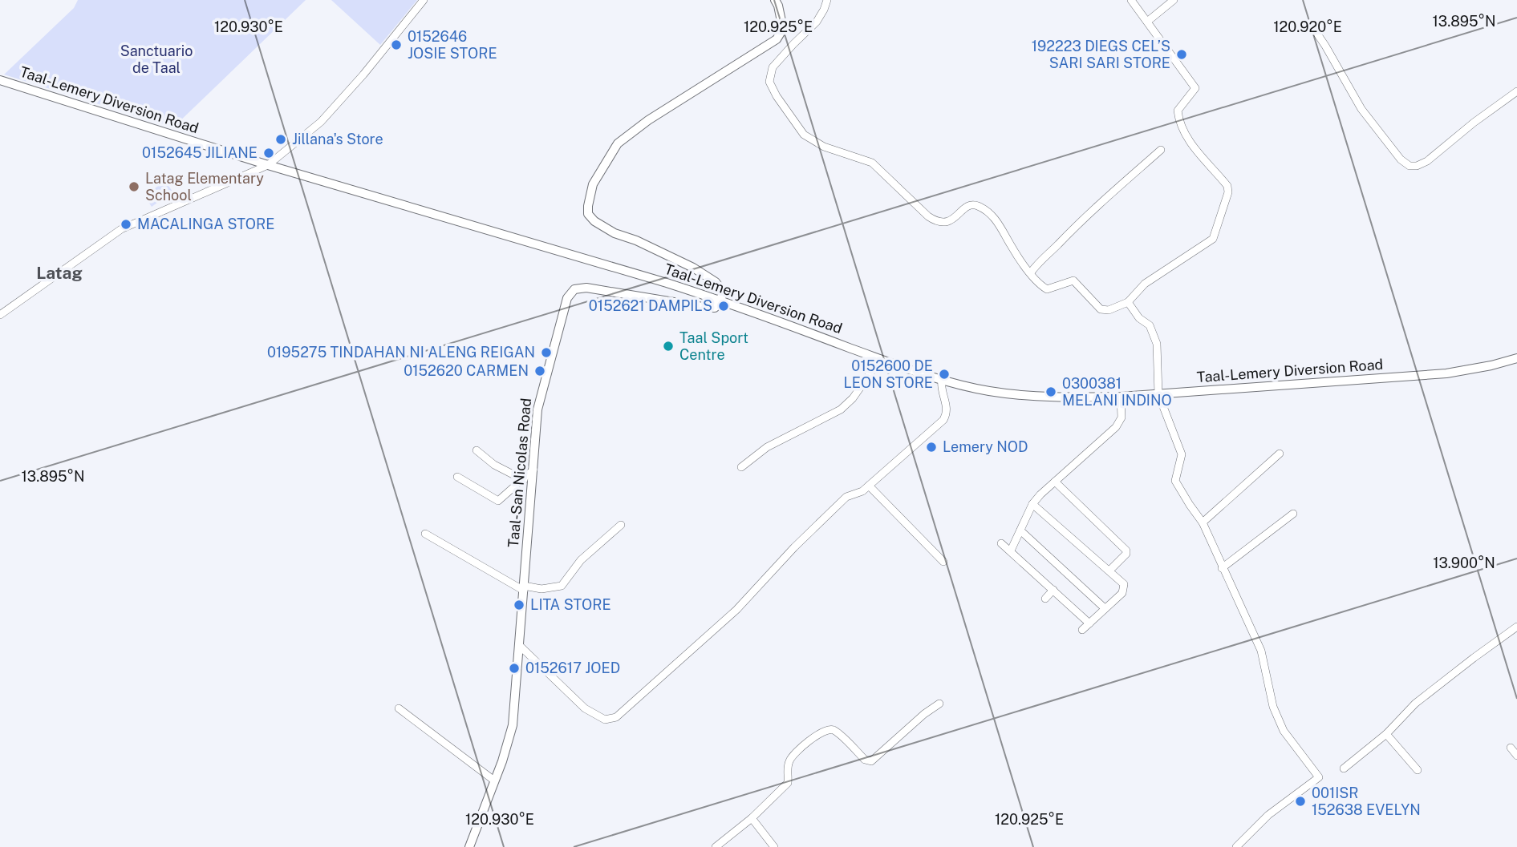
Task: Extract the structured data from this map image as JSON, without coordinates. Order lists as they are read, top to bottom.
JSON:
{
  "streets": {
    "main road": ["Taal-Lemery Diversion Road", "Taal-San Nicolas Road"]
  },
  "crossings": [
    ["Taal-Lemery Diversion Road", "Taal-San Nicolas Road"]
  ],
  "districts": ["Latag"],
  "parks": ["Sanctuario de Taal"],
  "places": [
    "0152646 JOSIE STORE",
    "192223 DIEGS CEL’S SARI SARI STORE",
    "Jillana's Store",
    "0152645 JILIANE",
    "Latag Elementary School",
    "MACALINGA STORE",
    "0152621 DAMPILS",
    "Taal Sport Centre",
    "0195275 TINDAHAN NI ALENG REIGAN",
    "0152620 CARMEN",
    "0152600 DE LEON STORE",
    "0300381 MELANI INDINO",
    "Lemery NOD",
    "LITA STORE",
    "0152617 JOED",
    "001ISR 152638 EVELYN"
  ],
  "coordinates": [
    "13.895°N",
    "120.930°E",
    "120.925°E",
    "120.920°E",
    "13.900°N"
  ]
}
